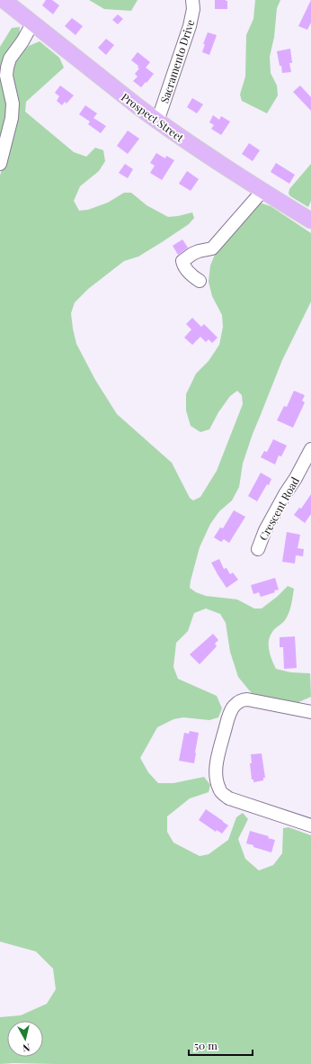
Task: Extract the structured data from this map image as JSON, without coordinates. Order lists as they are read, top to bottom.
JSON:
{
  "streets": {
    "main road": ["Prospect Street"],
    "street": ["Sacramento Drive", "Crescent Road"]
  },
  "crossings": [
    ["Sacramento Drive", "Prospect Street"]
  ],
  "scale_bar": "50 m",
  "north": "bottom"
}
